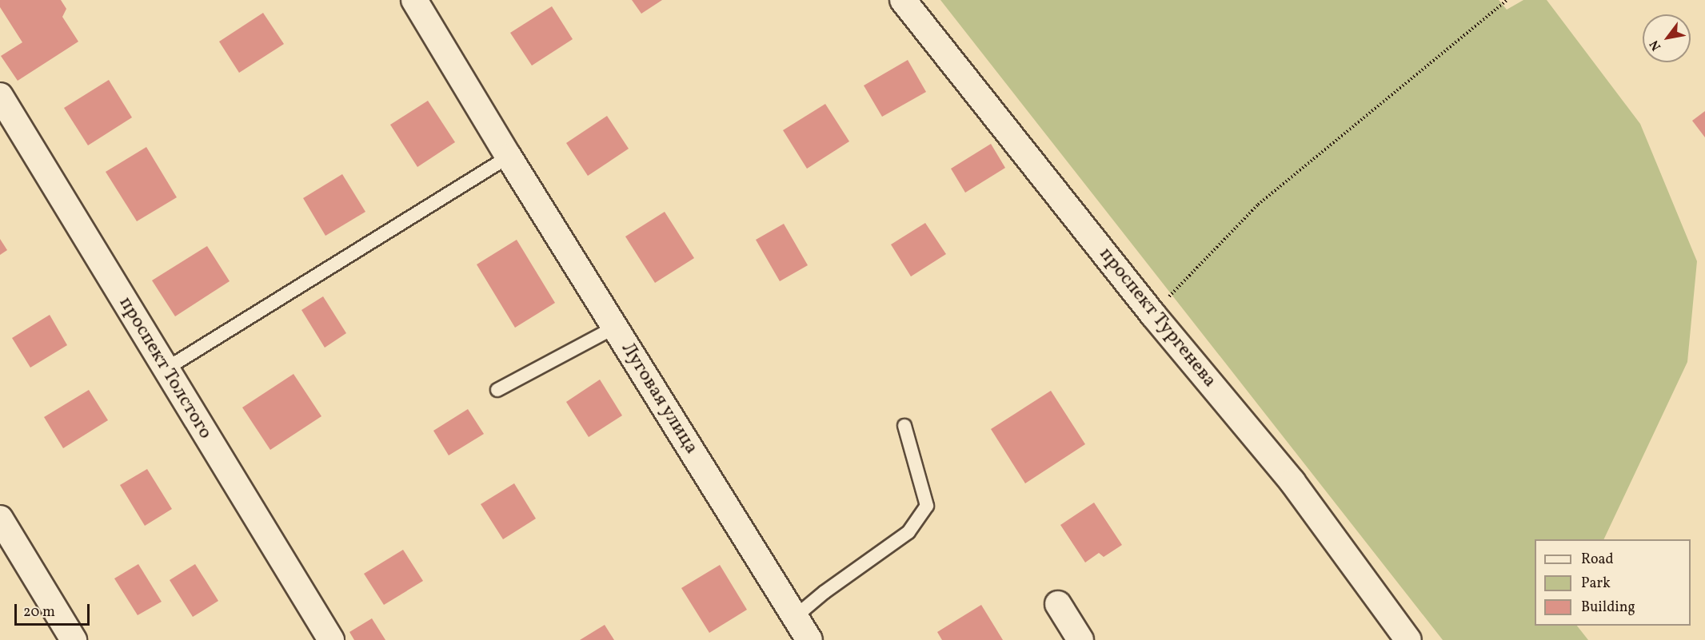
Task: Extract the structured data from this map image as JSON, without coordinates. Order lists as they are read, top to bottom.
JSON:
{
  "streets": {
    "street": ["проспект Тургенева", "проспект Толстого", "Луговая улица"]
  },
  "legend": ["Road", "Park", "Building"],
  "scale_bar": "20 m",
  "north": "bottom left"
}
